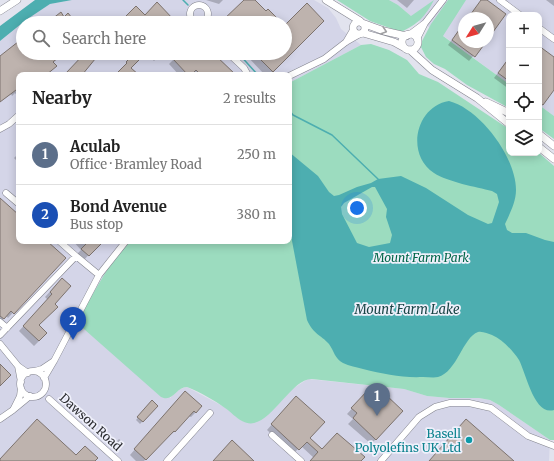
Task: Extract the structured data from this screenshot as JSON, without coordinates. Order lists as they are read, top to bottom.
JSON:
{
  "streets": {
    "street": ["Dawson Road"]
  },
  "water": ["Mount Farm Lake"],
  "parks": ["Mount Farm Park"],
  "places": ["Basell Polyolefins UK Ltd"],
  "north": "bottom left",
  "page": {
    "map_buttons": ["+", "−"],
    "search": "Search here",
    "heading": ["Nearby", "2 results"],
    "list": [
      {
        "mark": "1",
        "name": "Aculab",
        "note": "Office · Bramley Road",
        "value": "250 m"
      },
      {
        "mark": "2",
        "name": "Bond Avenue",
        "note": "Bus stop",
        "value": "380 m"
      }
    ],
    "pins": ["2", "1"]
  }
}
